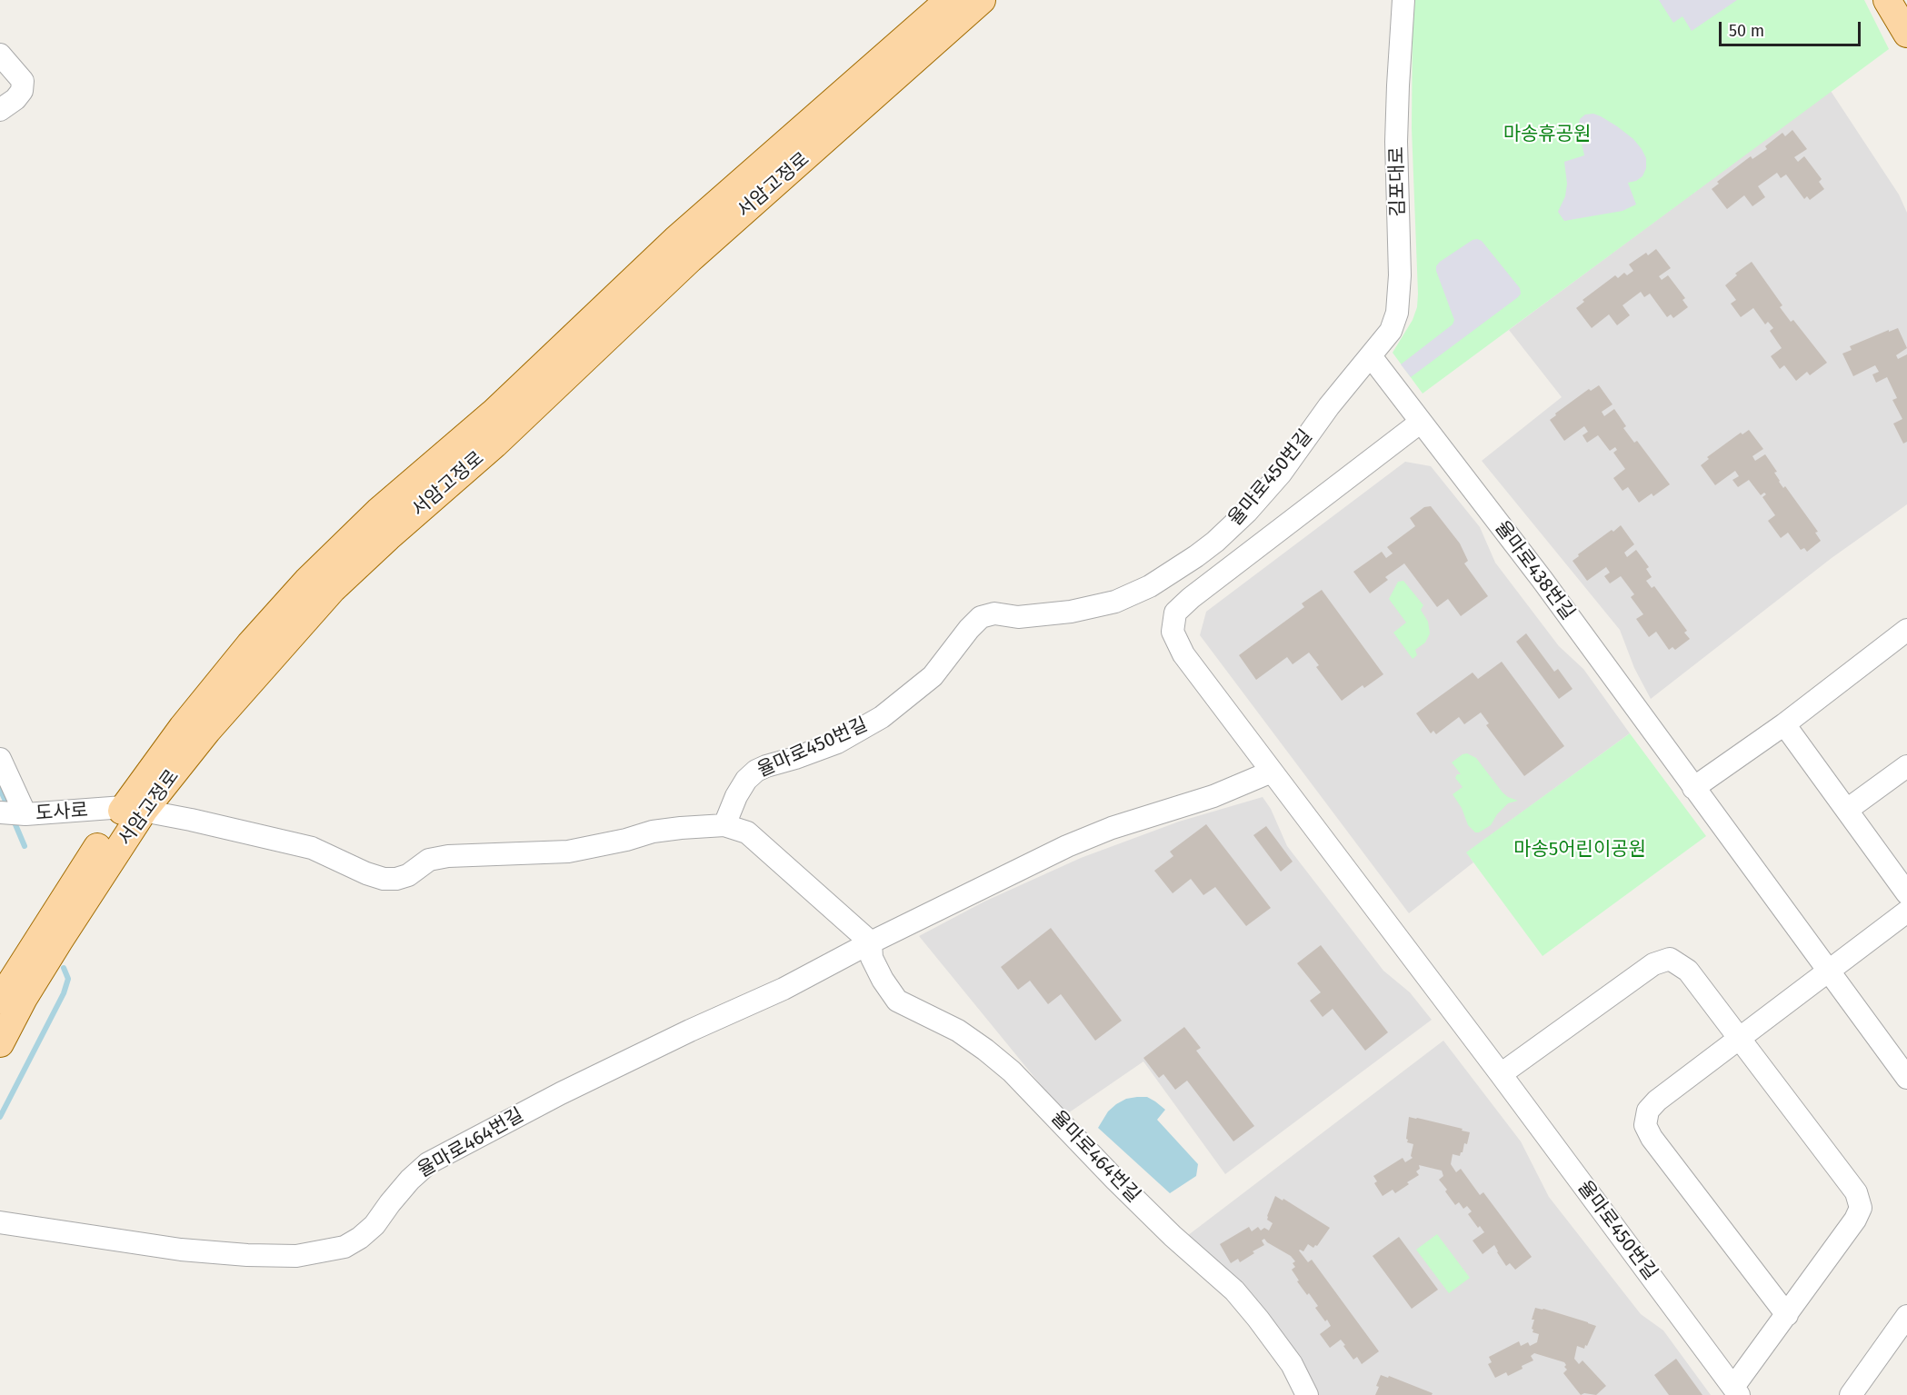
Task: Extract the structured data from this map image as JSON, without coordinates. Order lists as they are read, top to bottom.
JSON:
{
  "streets": {
    "main road": ["서암고정로"],
    "street": [
      "김포대로",
      "율마로450번길",
      "율마로438번길",
      "도사로",
      "율마로464번길"
    ]
  },
  "crossings": [
    ["김포대로", "율마로450번길"],
    ["김포대로", "율마로438번길"],
    ["서암고정로", "도사로"],
    ["율마로450번길", "율마로438번길"]
  ],
  "parks": ["마송휴공원", "마송5어린이공원"],
  "scale_bar": "50 m"
}
